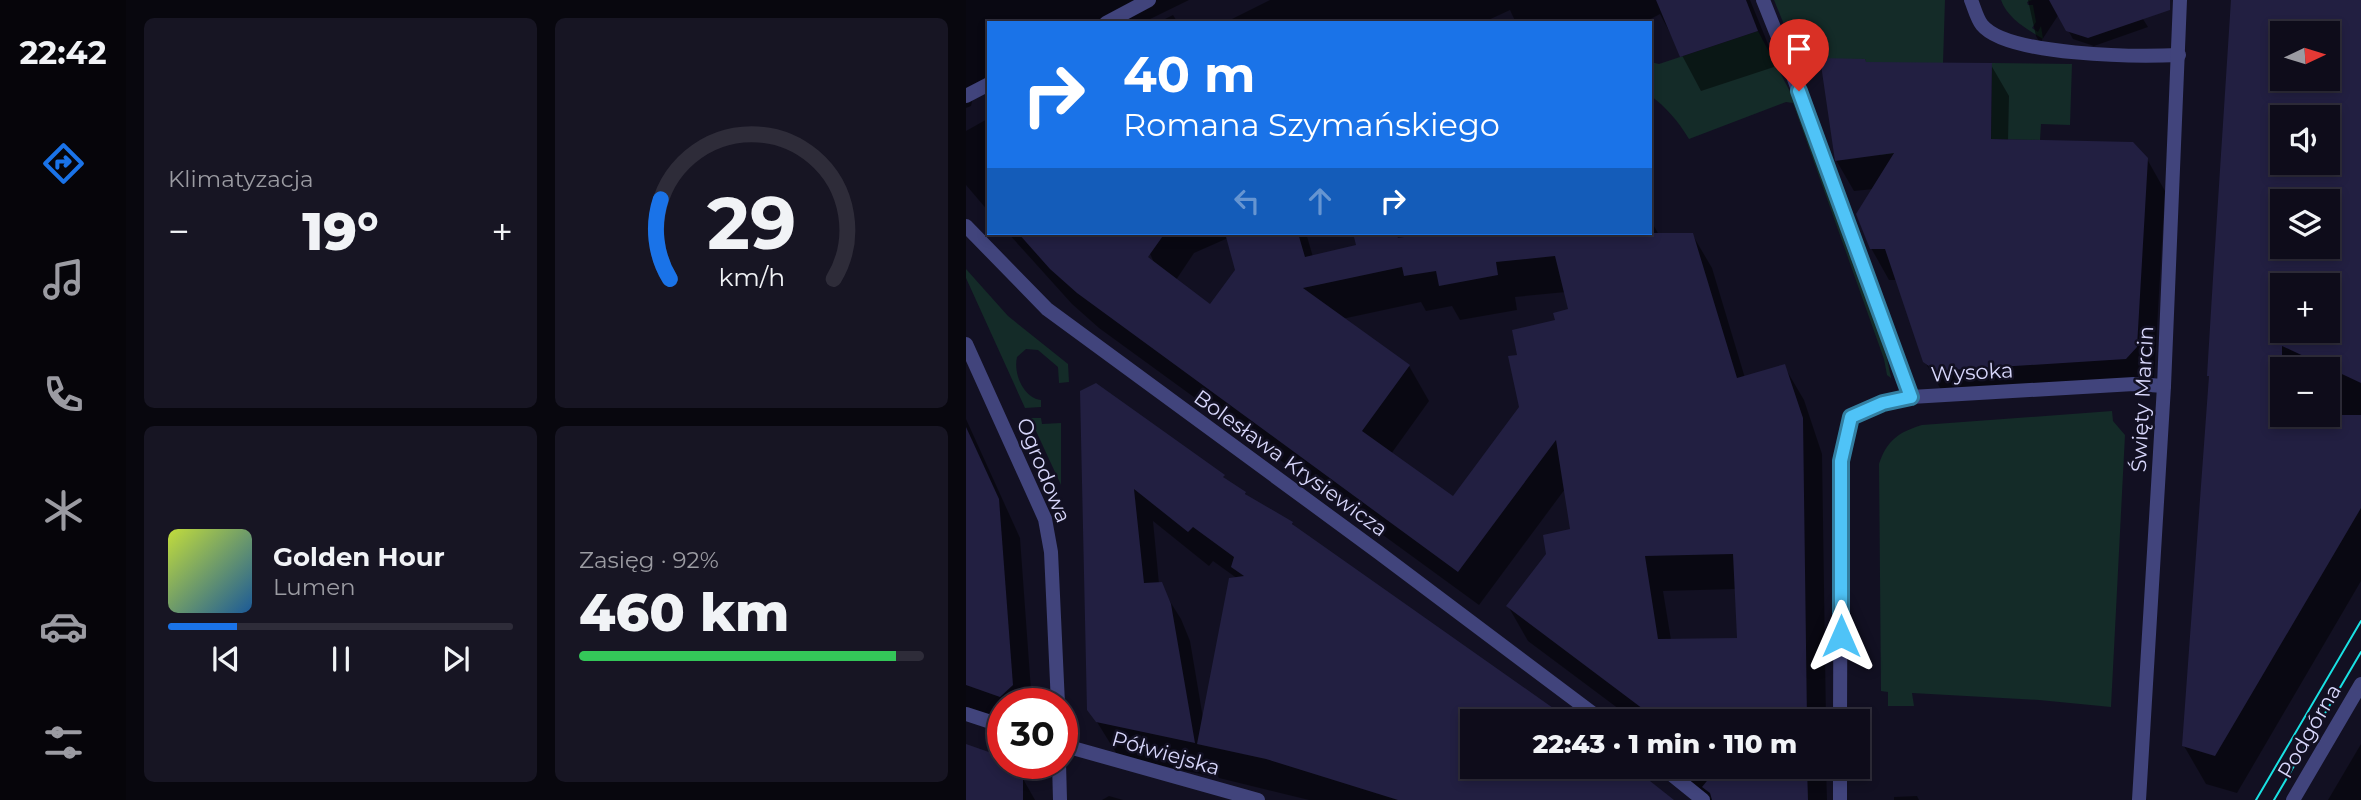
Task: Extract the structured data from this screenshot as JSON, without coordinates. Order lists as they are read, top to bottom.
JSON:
{
  "streets": {
    "street": [
      "Wysoka",
      "Święty Marcin",
      "Bolesława Krysiewicza",
      "Ogrodowa",
      "Podgórna",
      "Półwiejska"
    ]
  },
  "crossings": [
    ["Wysoka", "Święty Marcin"]
  ],
  "north": "right",
  "page": {
    "tabs": "22:42",
    "tile": [
      "Klimatyzacja",
      ["Zasięg · 92%", "460 km"]
    ],
    "map_buttons": ["+", "−"],
    "turn": ["40 m", "Romana Szymańskiego"],
    "heat": ["−", "19°", "+"],
    "song": ["Golden Hour", "Lumen"],
    "limit": "30",
    "trip": "22:43 · 1 min · 110 m",
    "gauge": ["29", "km/h"]
  }
}
